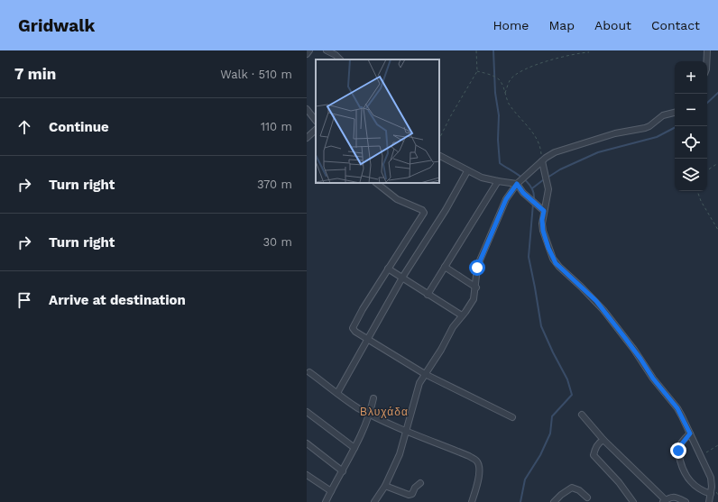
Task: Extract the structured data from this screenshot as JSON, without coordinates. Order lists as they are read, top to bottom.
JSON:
{
  "districts": ["Βλυχάδα"],
  "page": {
    "header": "Gridwalk",
    "nav": [
      "Home",
      "Map",
      "About",
      "Contact"
    ],
    "heading": ["7 min", "Walk · 510 m"],
    "map_buttons": ["+", "−"],
    "list": [
      ["Continue", "110 m"],
      ["Turn right", "370 m"],
      ["Turn right", "30 m"],
      "Arrive at destination"
    ]
  }
}
